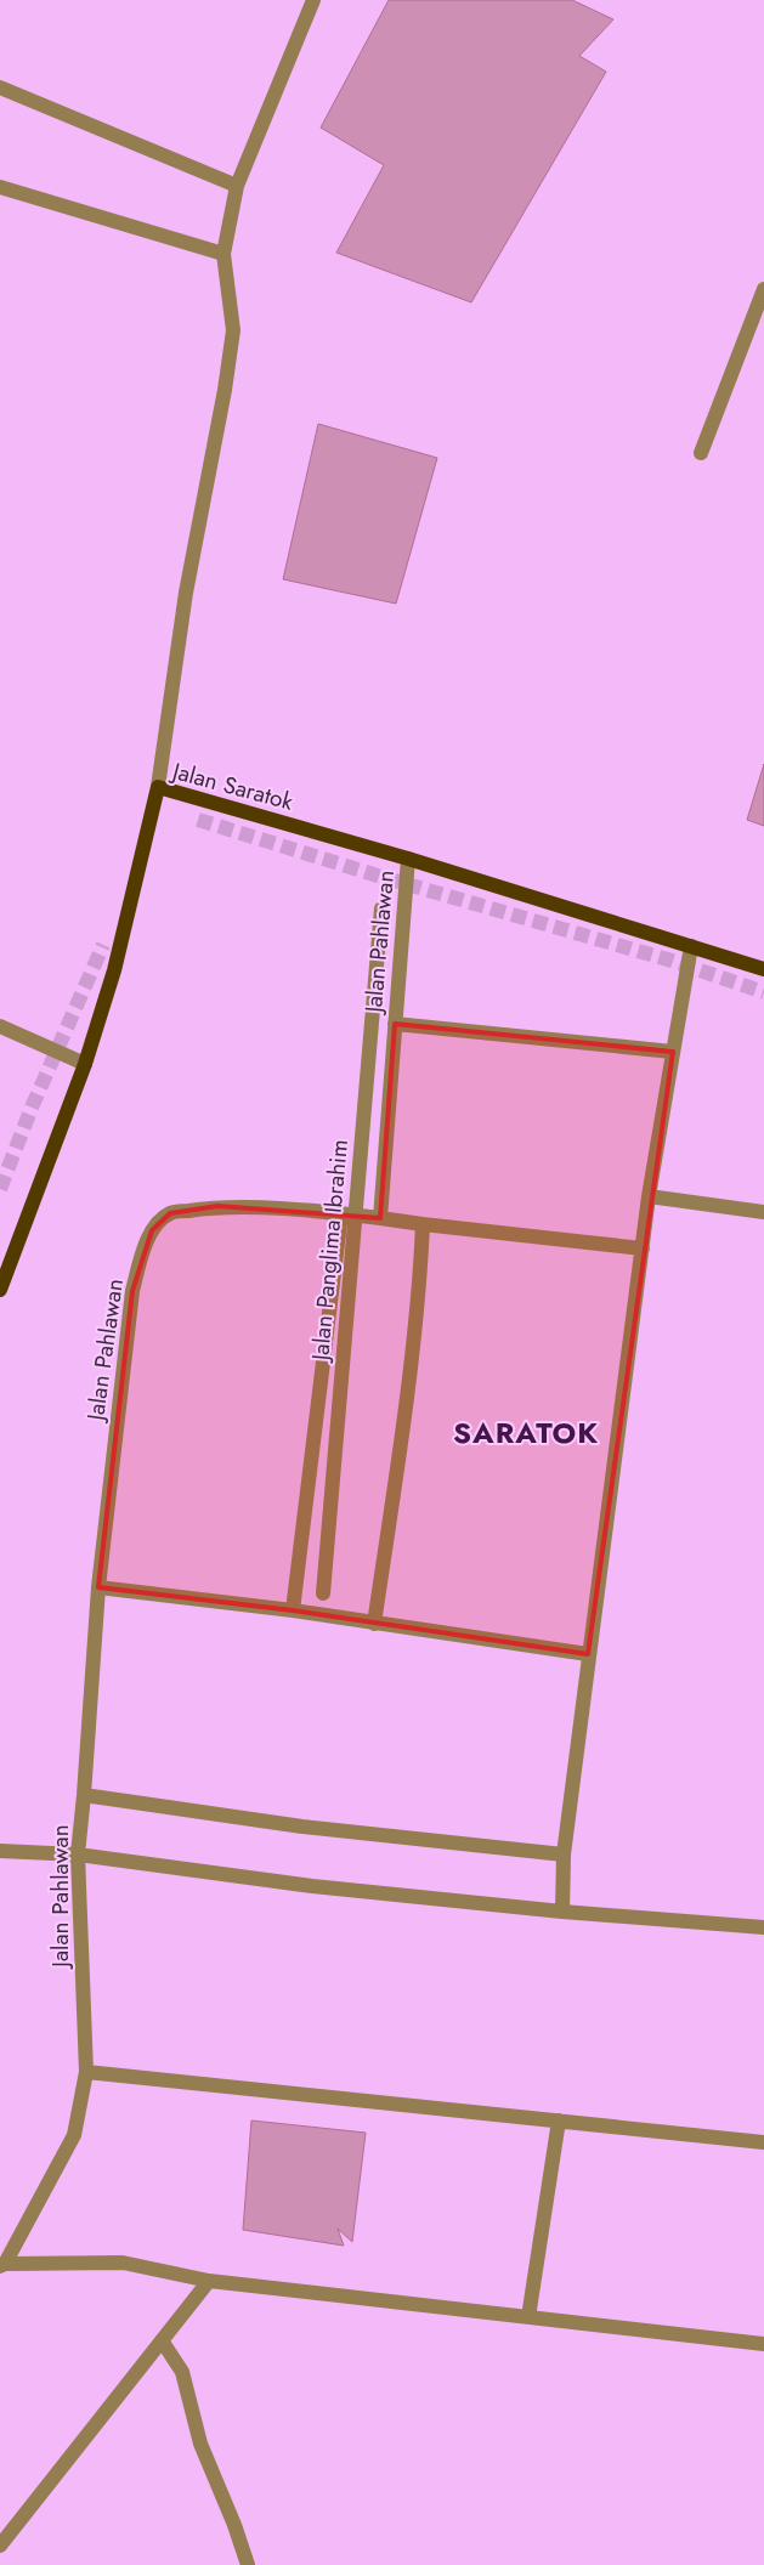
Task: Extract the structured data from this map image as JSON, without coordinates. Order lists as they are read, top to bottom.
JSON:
{
  "streets": {
    "main road": ["Jalan Saratok"],
    "street": ["Jalan Pahlawan", "Jalan Panglima Ibrahim"]
  },
  "crossings": [
    ["Jalan Saratok", "Jalan Pahlawan"]
  ],
  "districts": ["SARATOK"]
}
